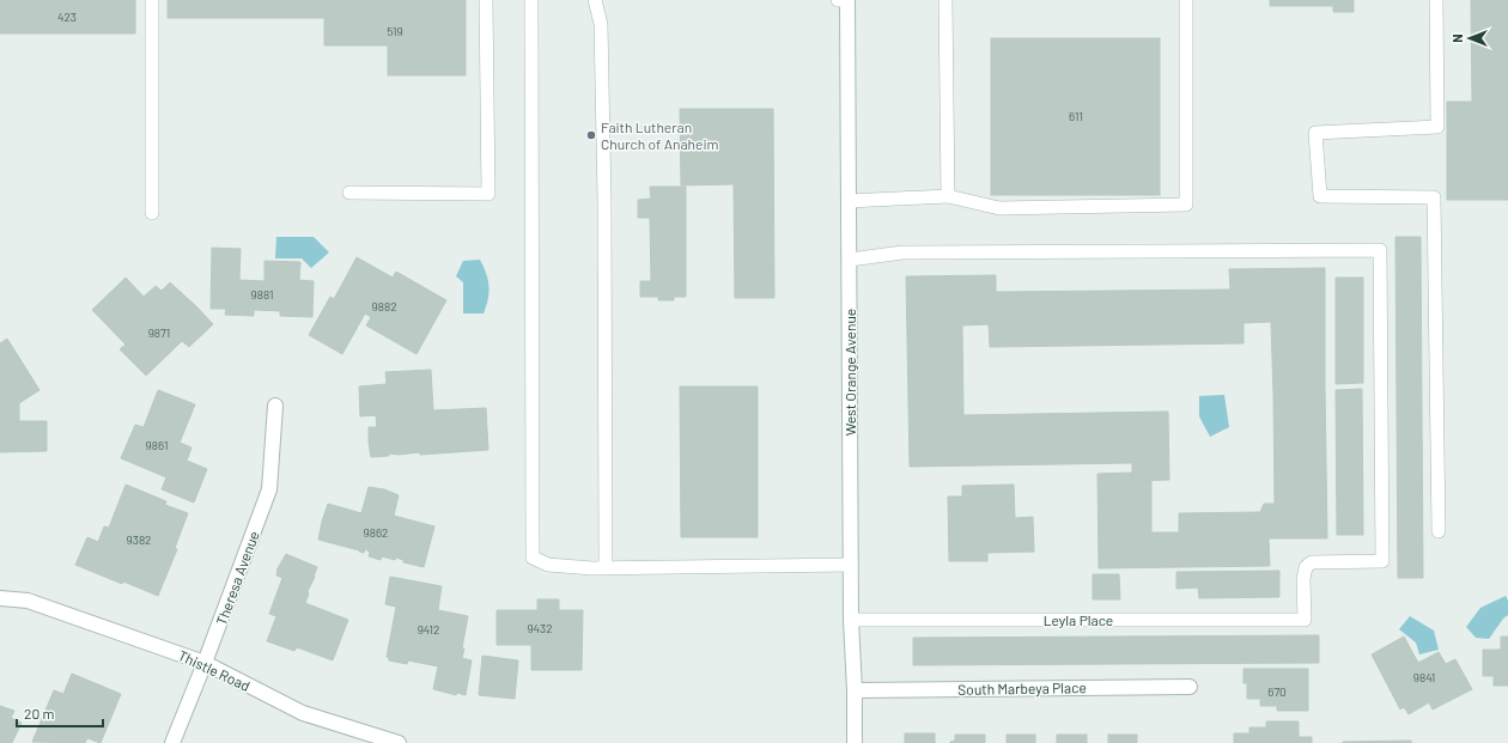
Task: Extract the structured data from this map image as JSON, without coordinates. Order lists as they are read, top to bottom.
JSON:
{
  "streets": {
    "street": [
      "West Orange Avenue",
      "Theresa Avenue",
      "Thistle Road",
      "South Marbeya Place"
    ],
    "lane": ["Leyla Place"]
  },
  "crossings": [
    ["West Orange Avenue", "Leyla Place"],
    ["West Orange Avenue", "South Marbeya Place"],
    ["Theresa Avenue", "Thistle Road"]
  ],
  "places": ["Faith Lutheran Church of Anaheim"],
  "house_numbers": [
    "423",
    "519",
    "611",
    "9881",
    "9882",
    "9871",
    "9861",
    "9862",
    "9382",
    "9432",
    "9412",
    "9841",
    "670"
  ],
  "scale_bar": "20 m",
  "north": "left"
}
